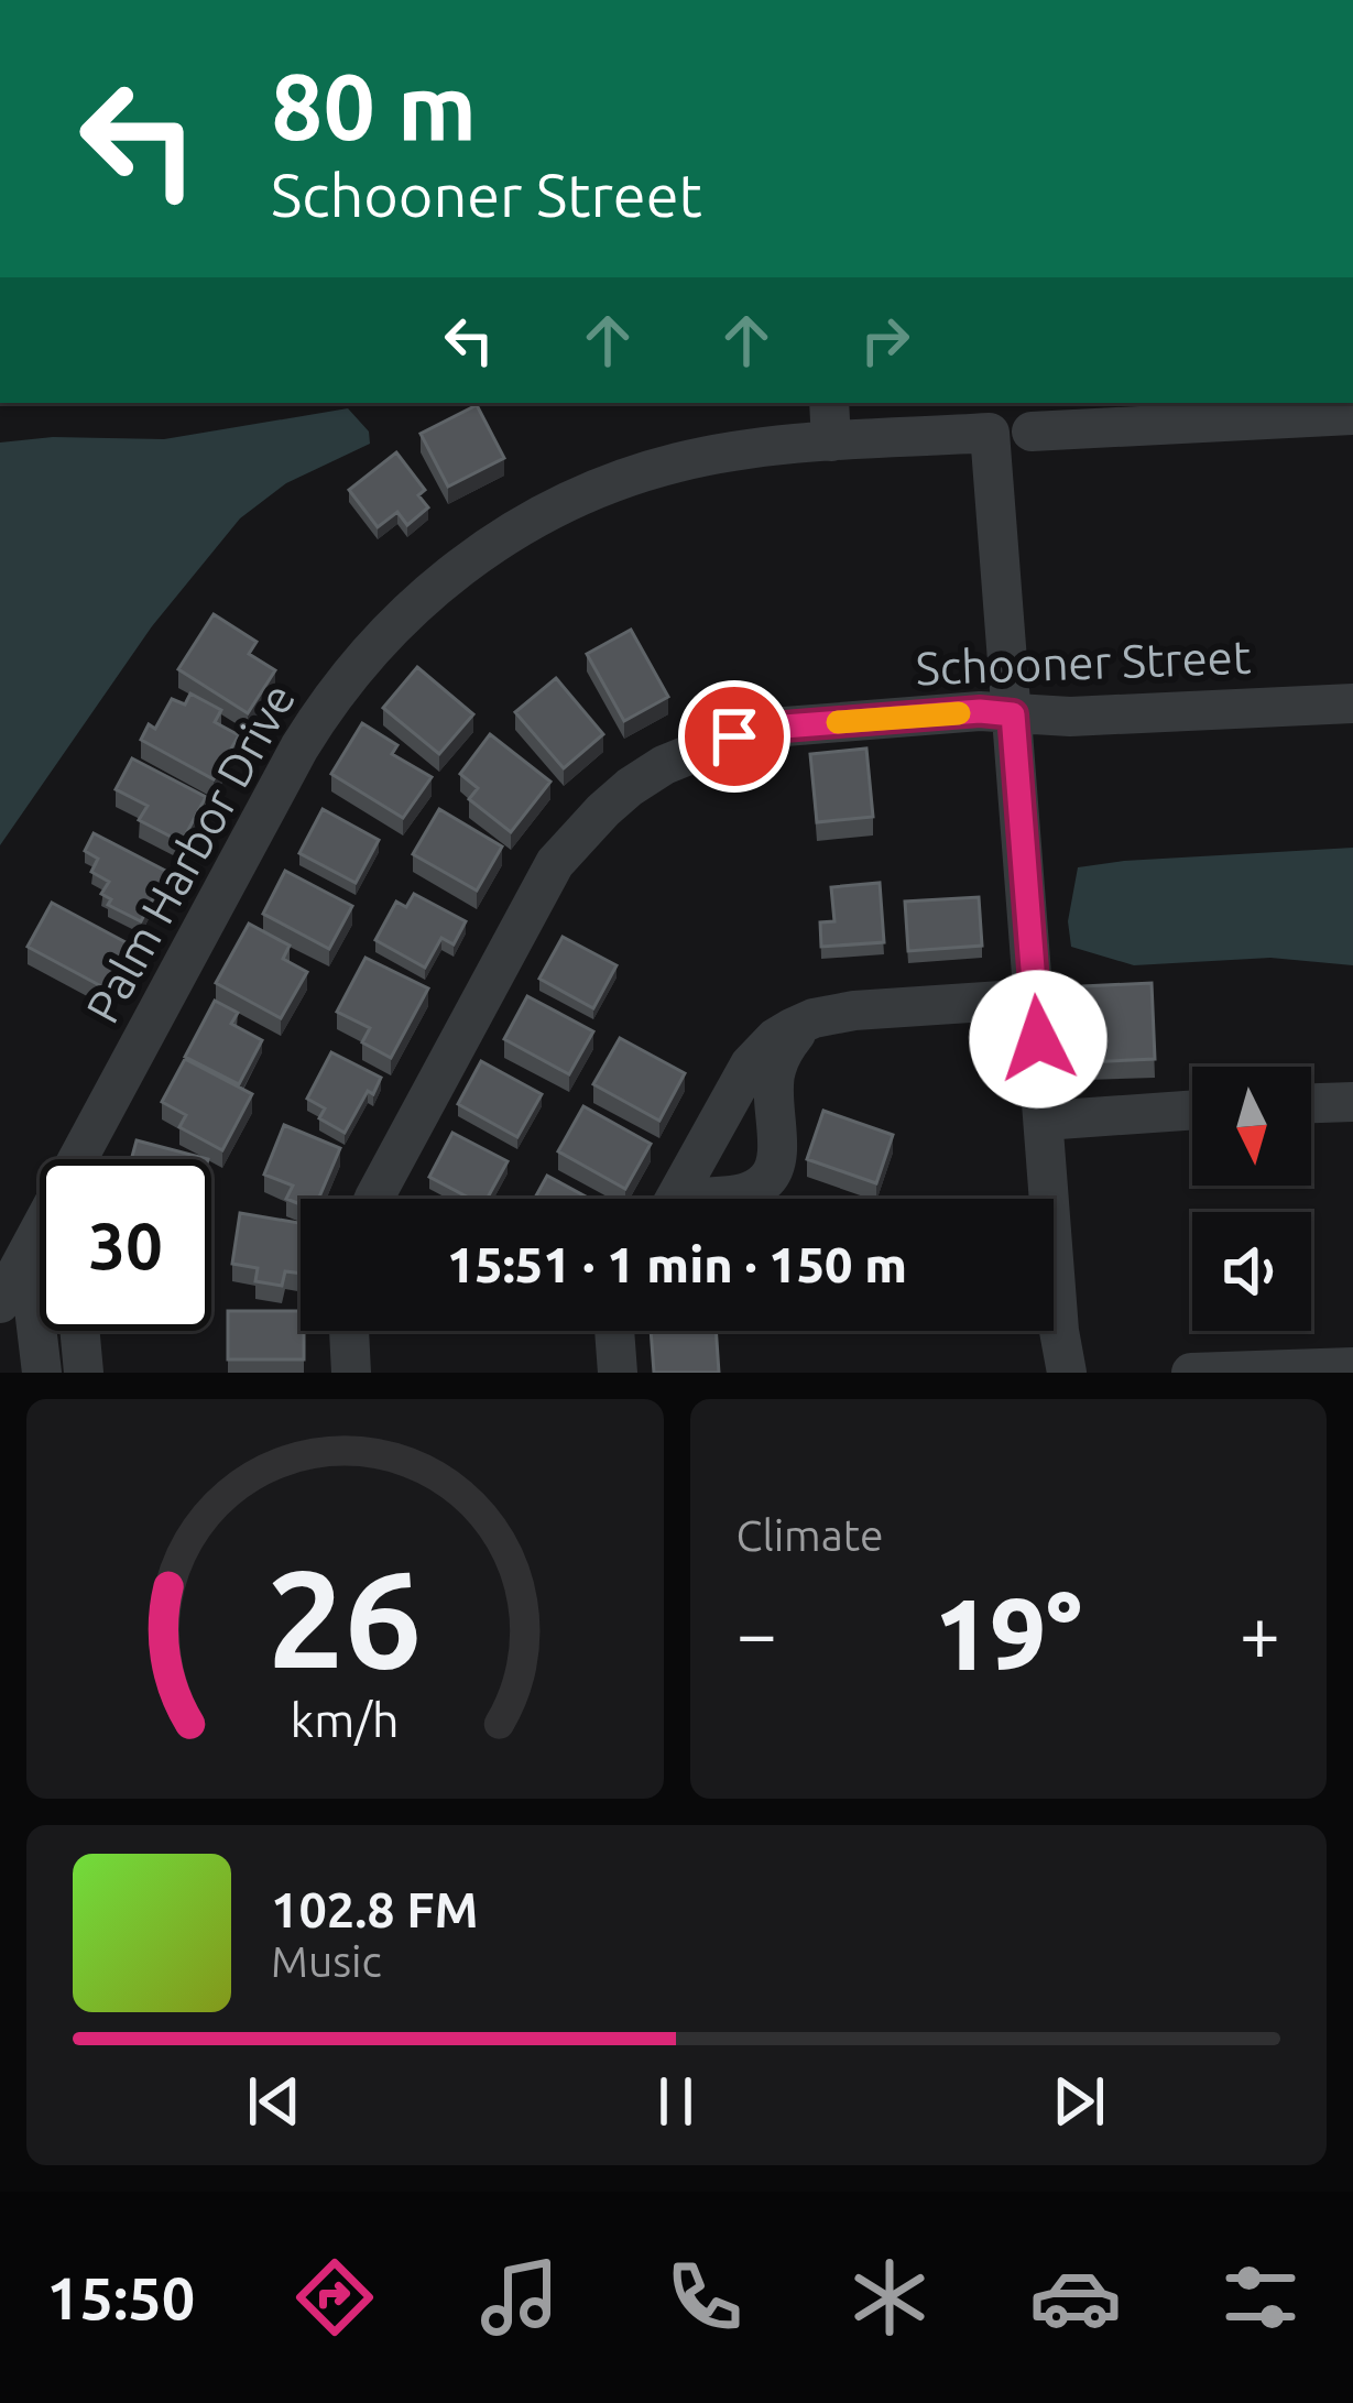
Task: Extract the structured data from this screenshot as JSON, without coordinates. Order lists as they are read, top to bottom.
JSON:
{
  "streets": {
    "street": ["Schooner Street", "Palm Harbor Drive"]
  },
  "crossings": [
    ["Schooner Street", "Palm Harbor Drive"]
  ],
  "north": "bottom",
  "page": {
    "turn": ["80 m", "Schooner Street"],
    "limit": "30",
    "trip": "15:51 · 1 min · 150 m",
    "tile": "Climate",
    "heat": ["−", "19°", "+"],
    "song": ["102.8 FM", "Music"],
    "tabs": "15:50",
    "gauge": ["26", "km/h"]
  }
}
